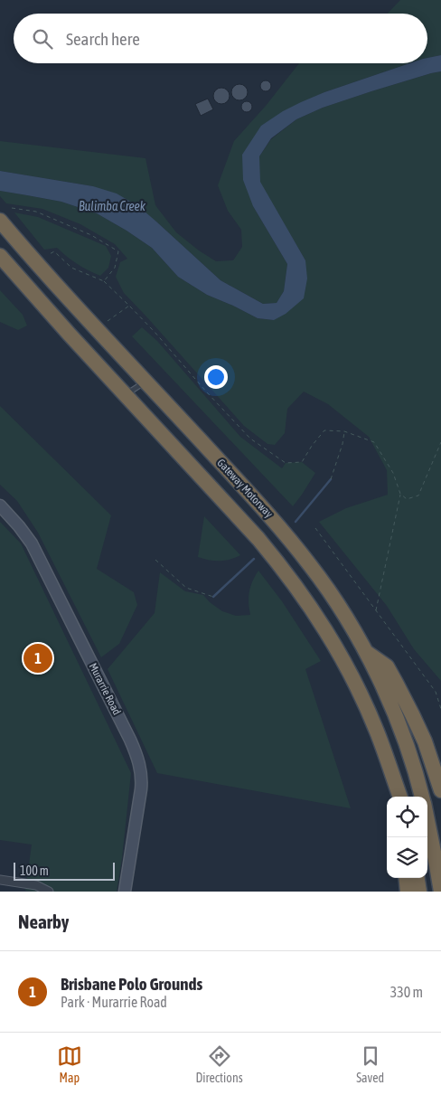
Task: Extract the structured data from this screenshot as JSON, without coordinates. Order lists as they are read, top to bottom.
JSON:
{
  "streets": {
    "highway": ["Gateway Motorway"],
    "street": ["Murarrie Road"]
  },
  "water": ["Bulimba Creek"],
  "scale_bar": "100 m",
  "page": {
    "search": "Search here",
    "pins": "1",
    "scale": "100 m",
    "heading": "Nearby",
    "list": [
      {
        "mark": "1",
        "name": "Brisbane Polo Grounds",
        "note": "Park · Murarrie Road",
        "value": "330 m"
      }
    ],
    "nav": ["Map", "Directions", "Saved"]
  }
}
